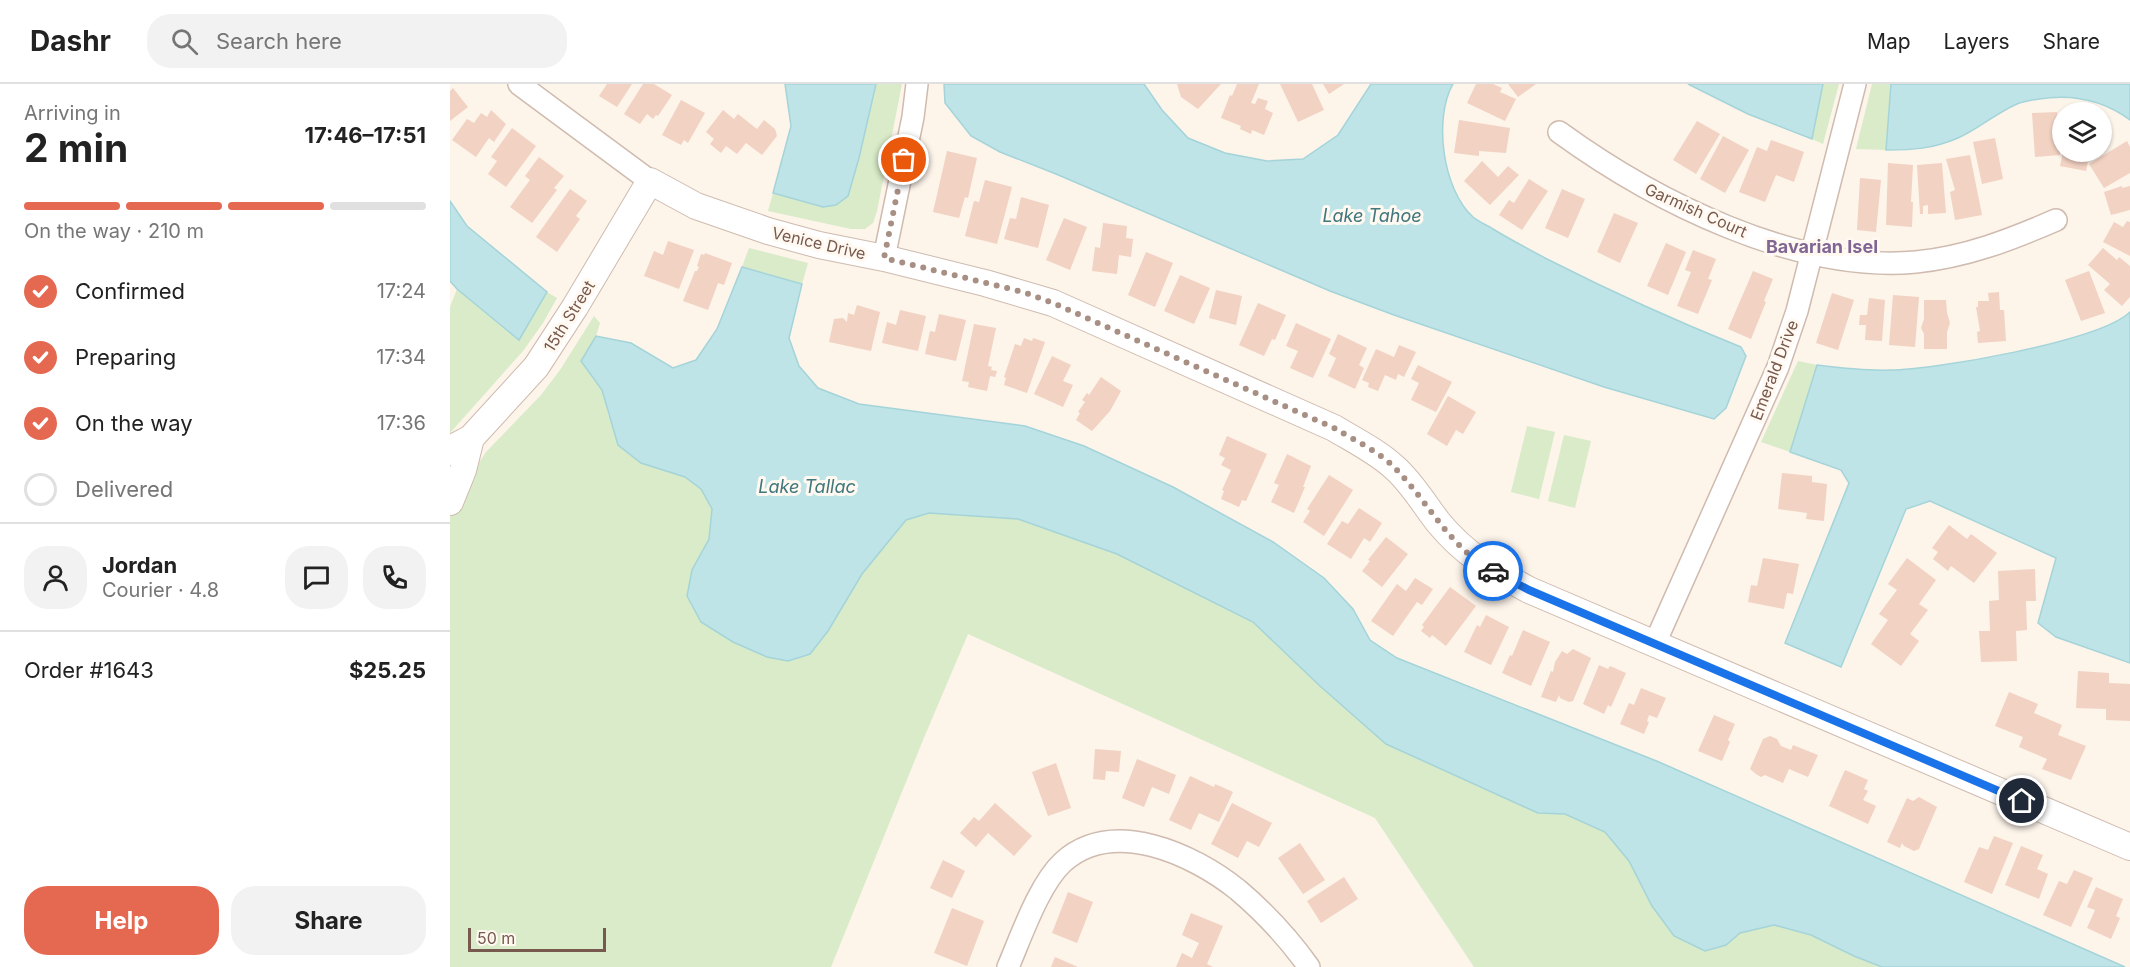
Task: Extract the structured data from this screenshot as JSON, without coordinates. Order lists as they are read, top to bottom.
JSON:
{
  "streets": {
    "street": [
      "Garmish Court",
      "Venice Drive",
      "15th Street",
      "Emerald Drive"
    ]
  },
  "crossings": [
    ["Garmish Court", "Emerald Drive"],
    ["Venice Drive", "15th Street"],
    ["Venice Drive", "Emerald Drive"]
  ],
  "districts": ["Bavarian Isel"],
  "water": ["Lake Tahoe", "Lake Tallac"],
  "scale_bar": "50 m",
  "page": {
    "header": "Dashr",
    "search": "Search here",
    "nav": ["Map", "Layers", "Share"],
    "heading": ["2 min", "Arriving in", "17:46–17:51"],
    "panel": [
      "Jordan",
      "Courier · 4.8",
      "Order #1643",
      "$25.25"
    ],
    "bar": "On the way · 210 m",
    "list": [
      ["Confirmed", "17:24"],
      ["Preparing", "17:34"],
      ["On the way", "17:36"],
      "Delivered"
    ],
    "buttons": ["Help", "Share"],
    "scale": "50 m"
  }
}
